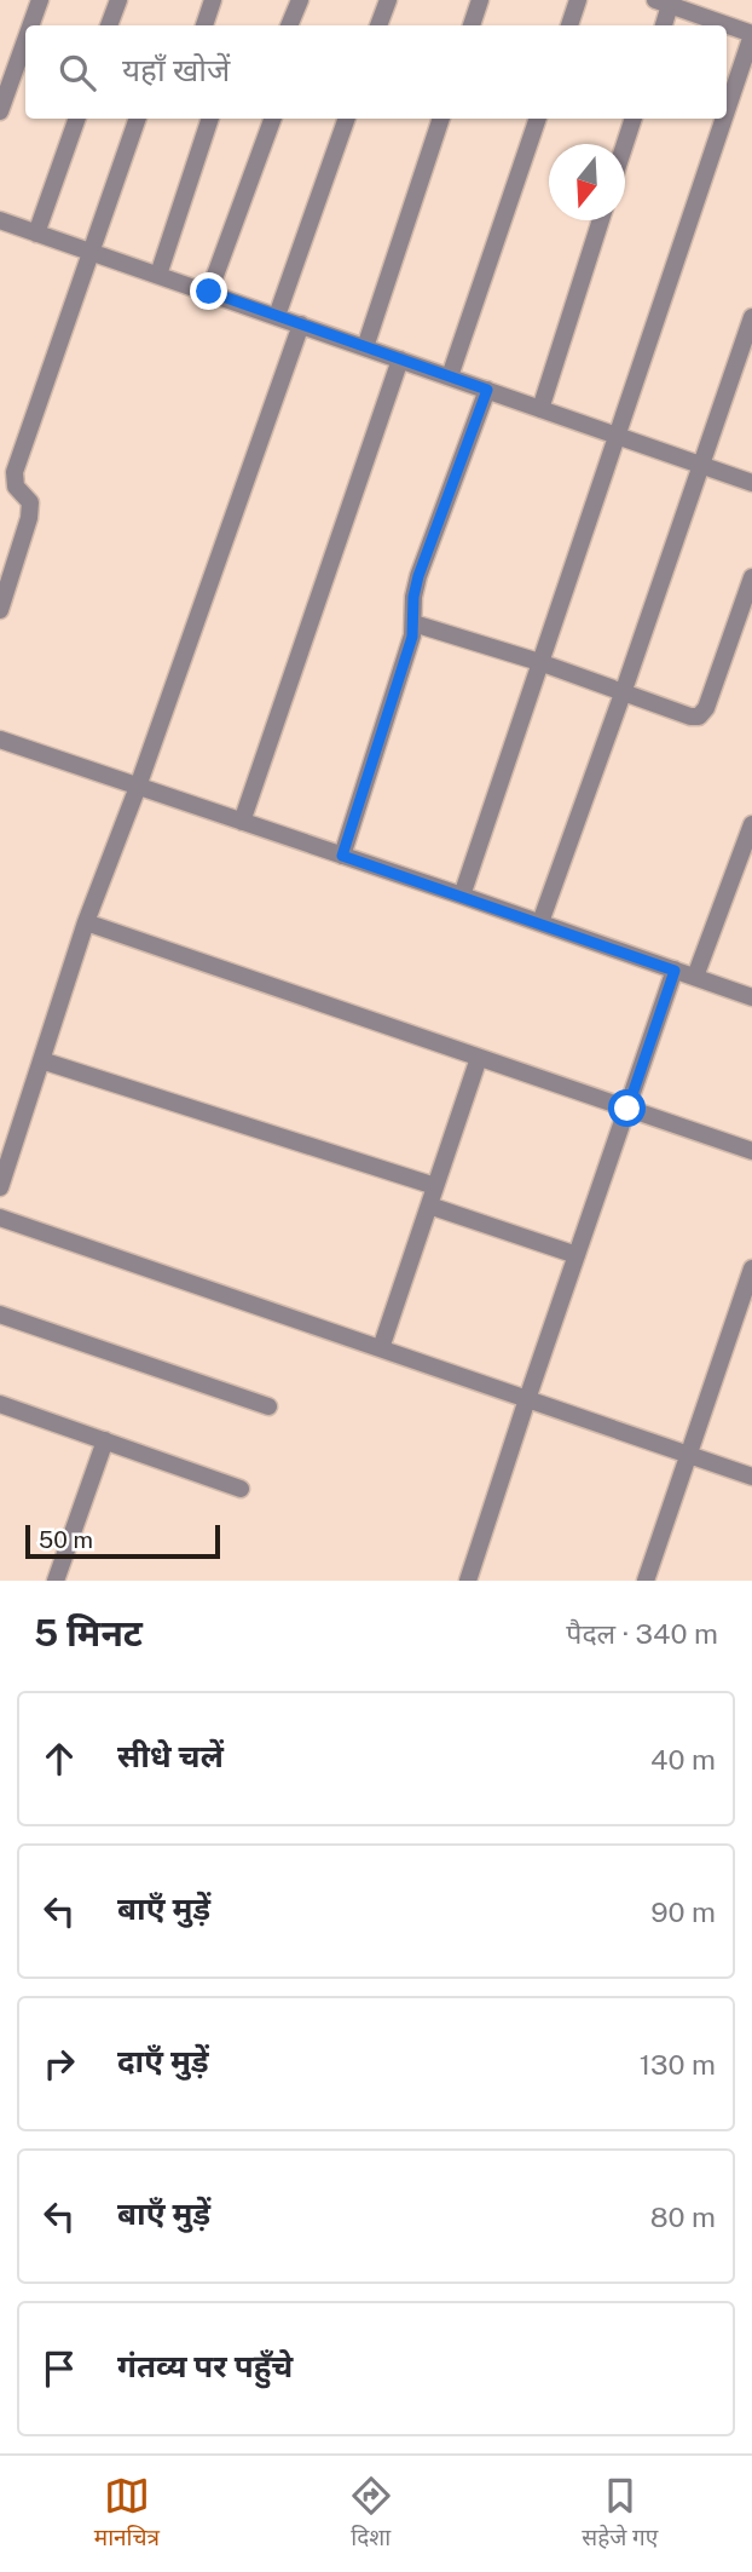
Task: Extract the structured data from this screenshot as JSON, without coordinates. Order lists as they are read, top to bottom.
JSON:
{
  "scale_bar": "50 m",
  "north": "bottom",
  "page": {
    "search": "यहाँ खोजें",
    "scale": "50 m",
    "heading": ["5 मिनट", "पैदल · 340 m"],
    "list": [
      ["सीधे चलें", "40 m"],
      ["बाएँ मुड़ें", "90 m"],
      ["दाएँ मुड़ें", "130 m"],
      ["बाएँ मुड़ें", "80 m"],
      "गंतव्य पर पहुँचे"
    ],
    "nav": ["मानचित्र", "दिशा", "सहेजे गए"]
  }
}
